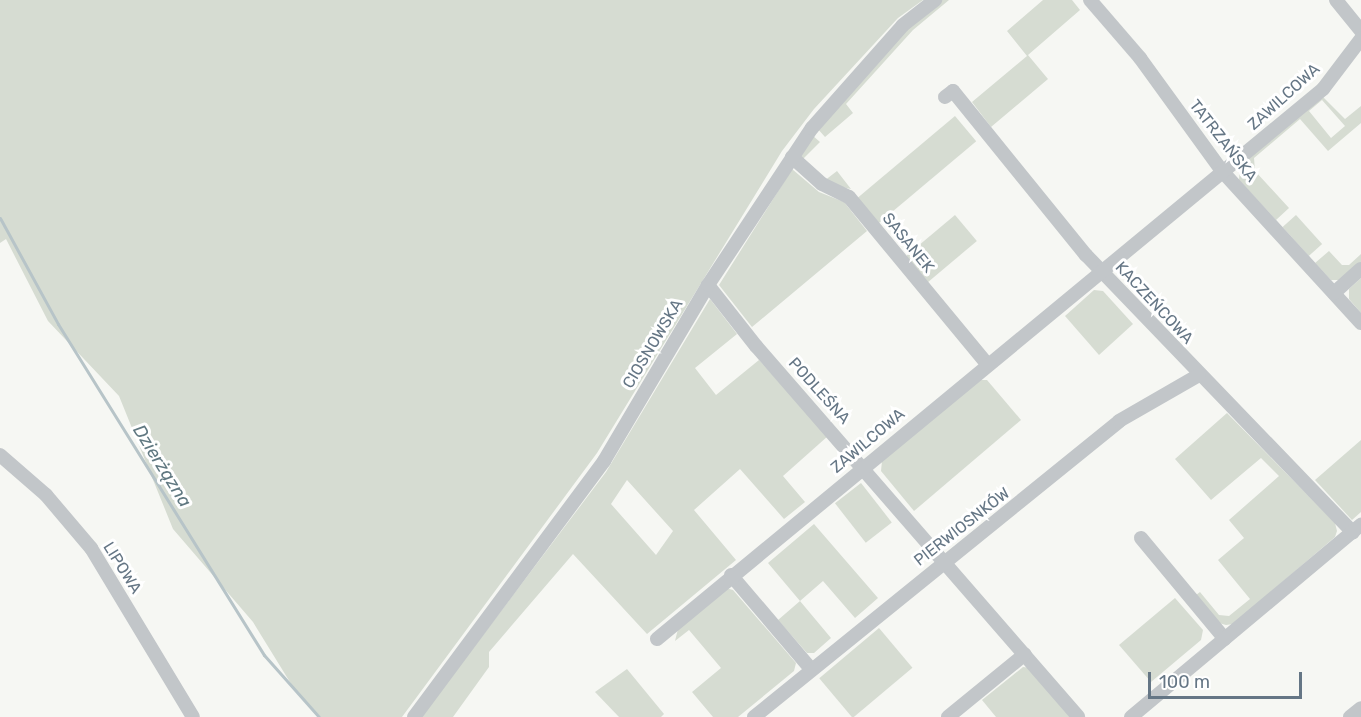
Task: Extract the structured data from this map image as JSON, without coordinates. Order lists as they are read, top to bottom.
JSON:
{
  "streets": {
    "street": [
      "ZAWILCOWA",
      "TATRZAŃSKA",
      "SASANEK",
      "KACZEŃCOWA",
      "CIOSNOWSKA",
      "PODLEŚNA",
      "PIERWIOSNKÓW",
      "LIPOWA"
    ]
  },
  "crossings": [
    ["ZAWILCOWA", "TATRZAŃSKA"],
    ["ZAWILCOWA", "SASANEK"],
    ["ZAWILCOWA", "KACZEŃCOWA"],
    ["ZAWILCOWA", "PODLEŚNA"],
    ["SASANEK", "CIOSNOWSKA"],
    ["KACZEŃCOWA", "PIERWIOSNKÓW"],
    ["CIOSNOWSKA", "PODLEŚNA"],
    ["PODLEŚNA", "PIERWIOSNKÓW"]
  ],
  "water": ["Dzierżązna"],
  "scale_bar": "100 m"
}
